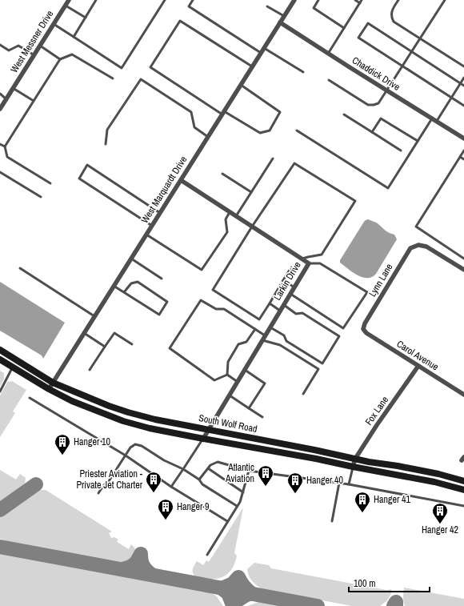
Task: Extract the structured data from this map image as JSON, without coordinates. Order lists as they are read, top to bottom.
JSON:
{
  "streets": {
    "main road": ["South Wolf Road"],
    "street": [
      "West Messner Drive",
      "Chaddick Drive",
      "West Marquardt Drive",
      "Lynn Lane",
      "Larkin Drive",
      "Carol Avenue",
      "Fox Lane"
    ]
  },
  "crossings": [
    ["Chaddick Drive", "West Marquardt Drive"],
    ["West Marquardt Drive", "Larkin Drive"],
    ["West Marquardt Drive", "South Wolf Road"],
    ["Lynn Lane", "Carol Avenue"],
    ["Larkin Drive", "South Wolf Road"],
    ["Carol Avenue", "Fox Lane"],
    ["Fox Lane", "South Wolf Road"]
  ],
  "places": {
    "building": [
      "Hanger 10",
      "Atlantic Aviation",
      "Priester Aviation - Private Jet Charter",
      "Hanger 40",
      "Hanger 41",
      "Hanger 9",
      "Hanger 42"
    ]
  },
  "scale_bar": "100 m"
}
